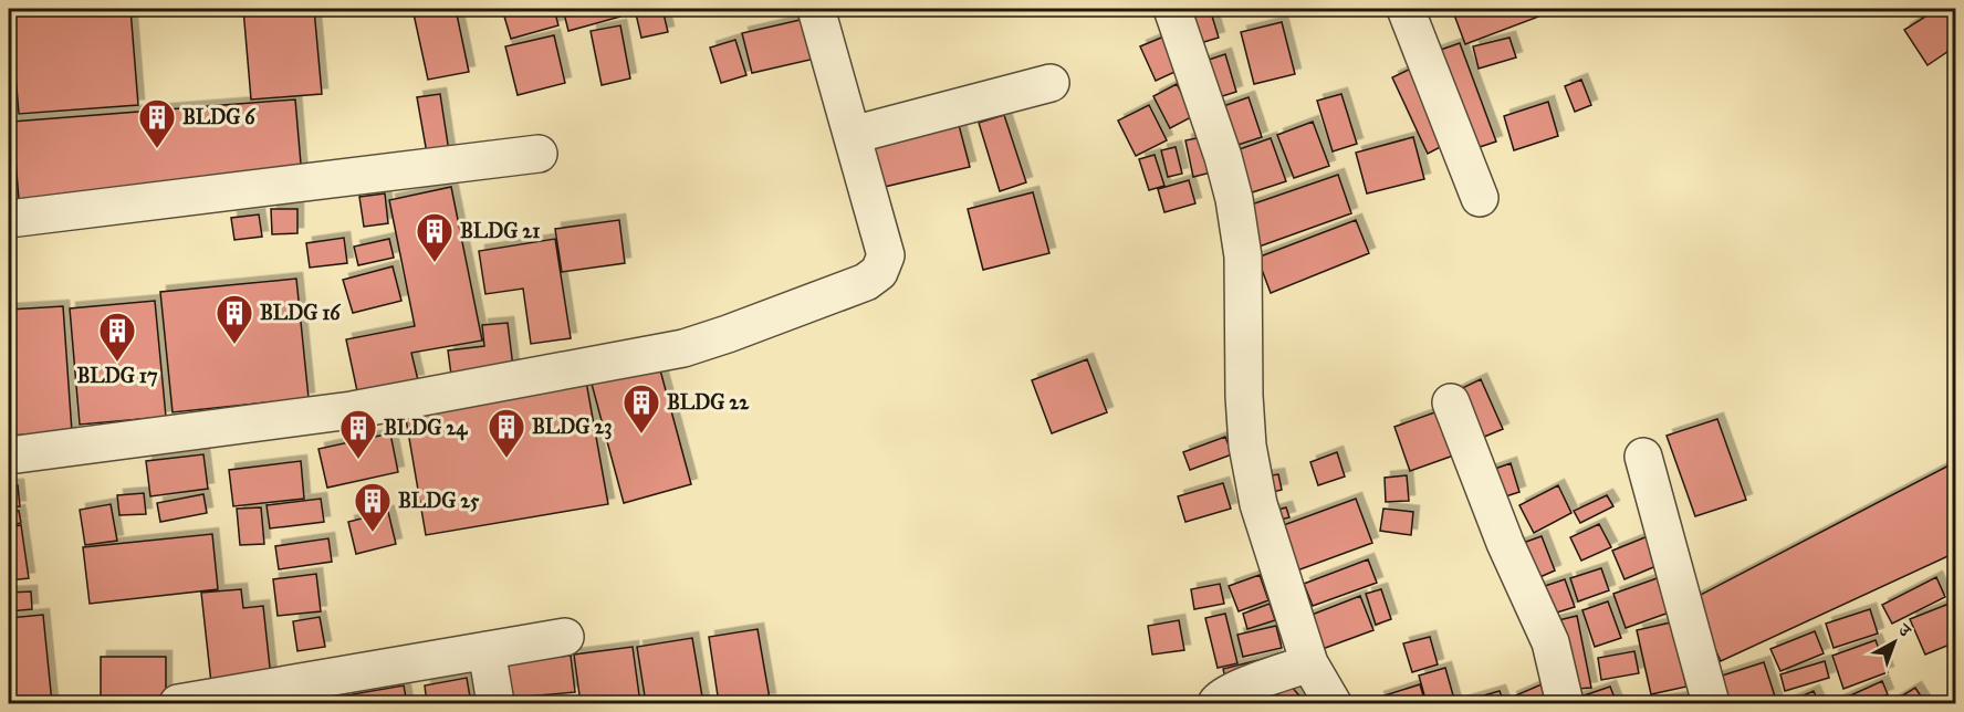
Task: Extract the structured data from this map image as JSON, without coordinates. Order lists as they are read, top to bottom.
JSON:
{
  "places": {
    "building": [
      "BLDG 6",
      "BLDG 21",
      "BLDG 16",
      "BLDG 17",
      "BLDG 22",
      "BLDG 23",
      "BLDG 24",
      "BLDG 25"
    ]
  },
  "north": "top right"
}
